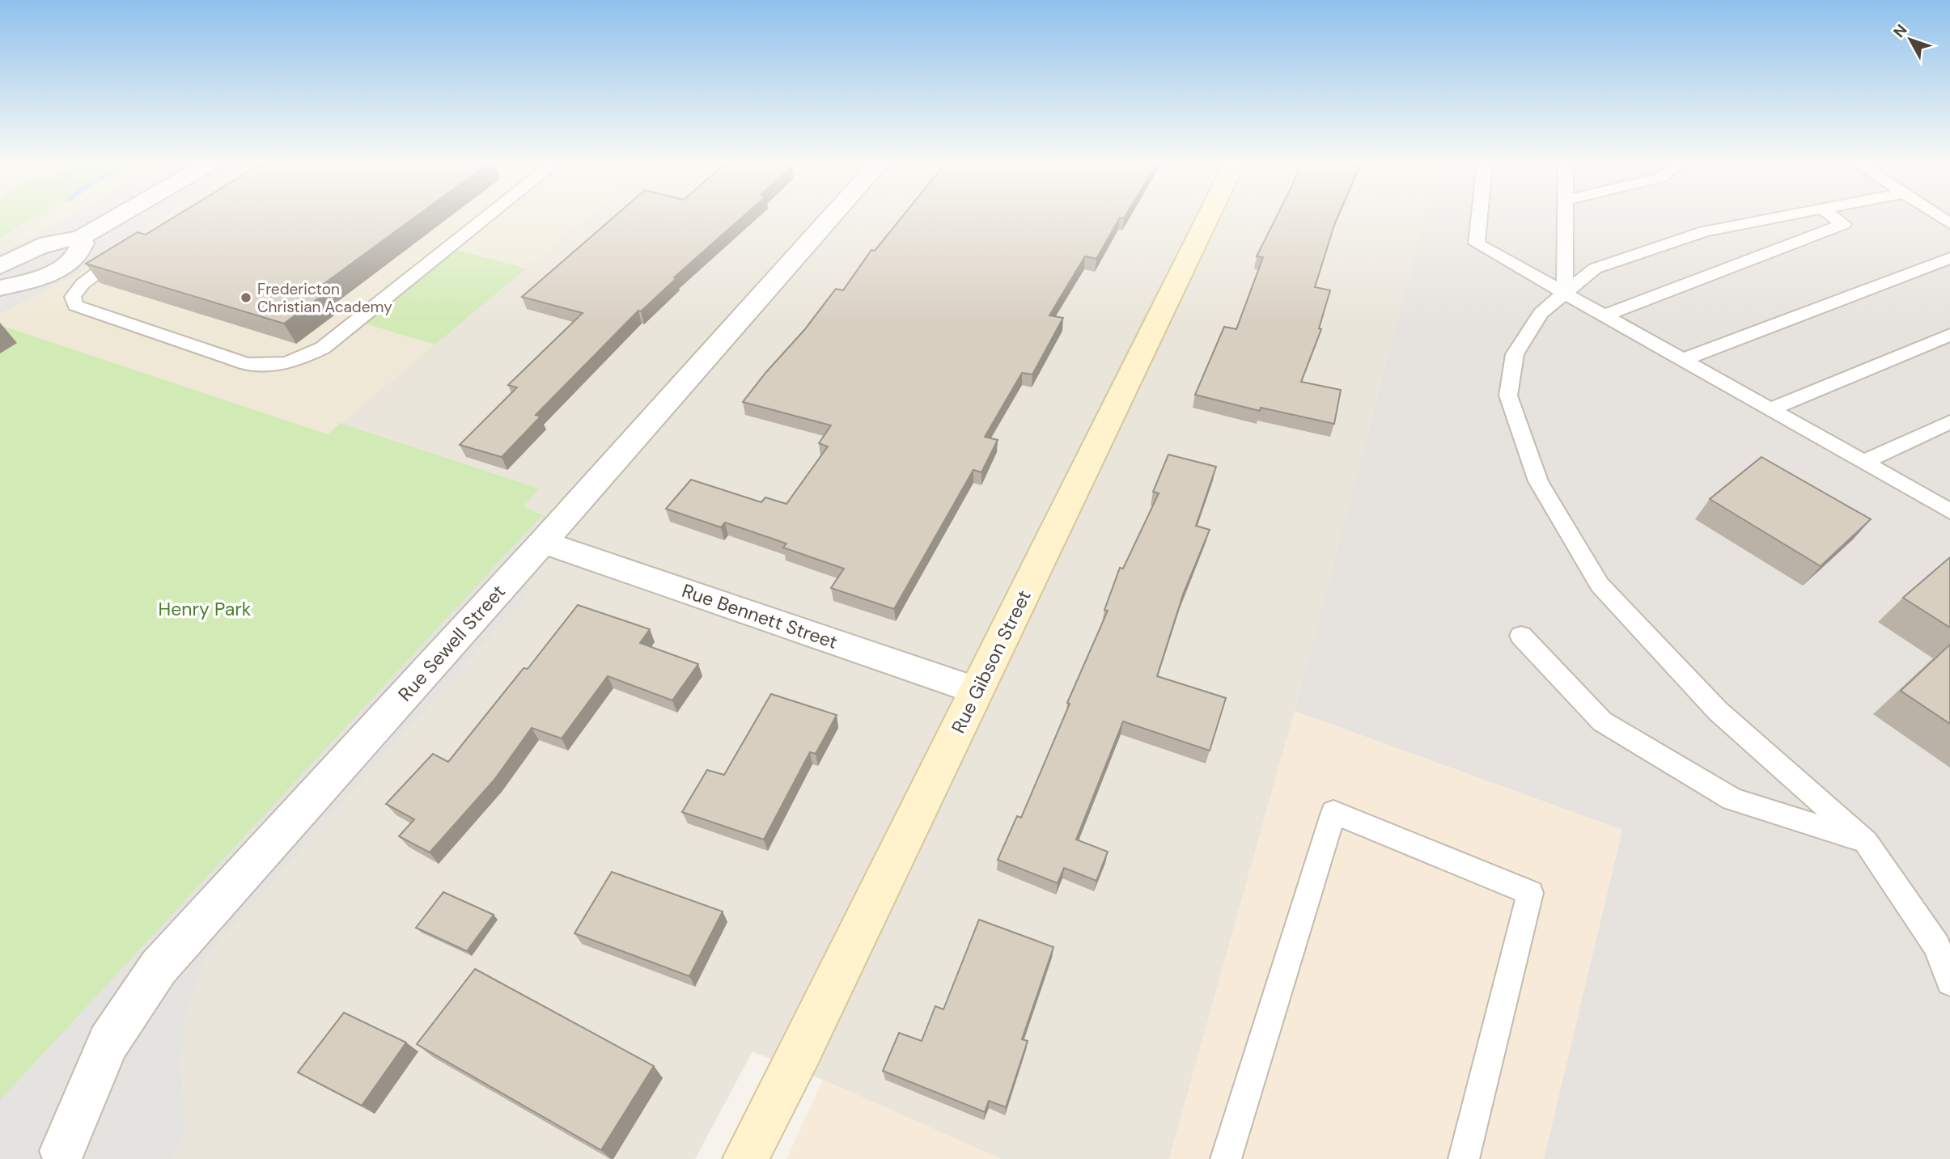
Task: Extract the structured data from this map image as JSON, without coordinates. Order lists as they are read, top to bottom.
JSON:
{
  "streets": {
    "main road": ["Rue Gibson Street"],
    "street": ["Rue Bennett Street", "Rue Sewell Street"]
  },
  "crossings": [
    ["Rue Bennett Street", "Rue Sewell Street"],
    ["Rue Bennett Street", "Rue Gibson Street"]
  ],
  "parks": ["Henry Park"],
  "places": ["Fredericton Christian Academy"],
  "north": "top left"
}
